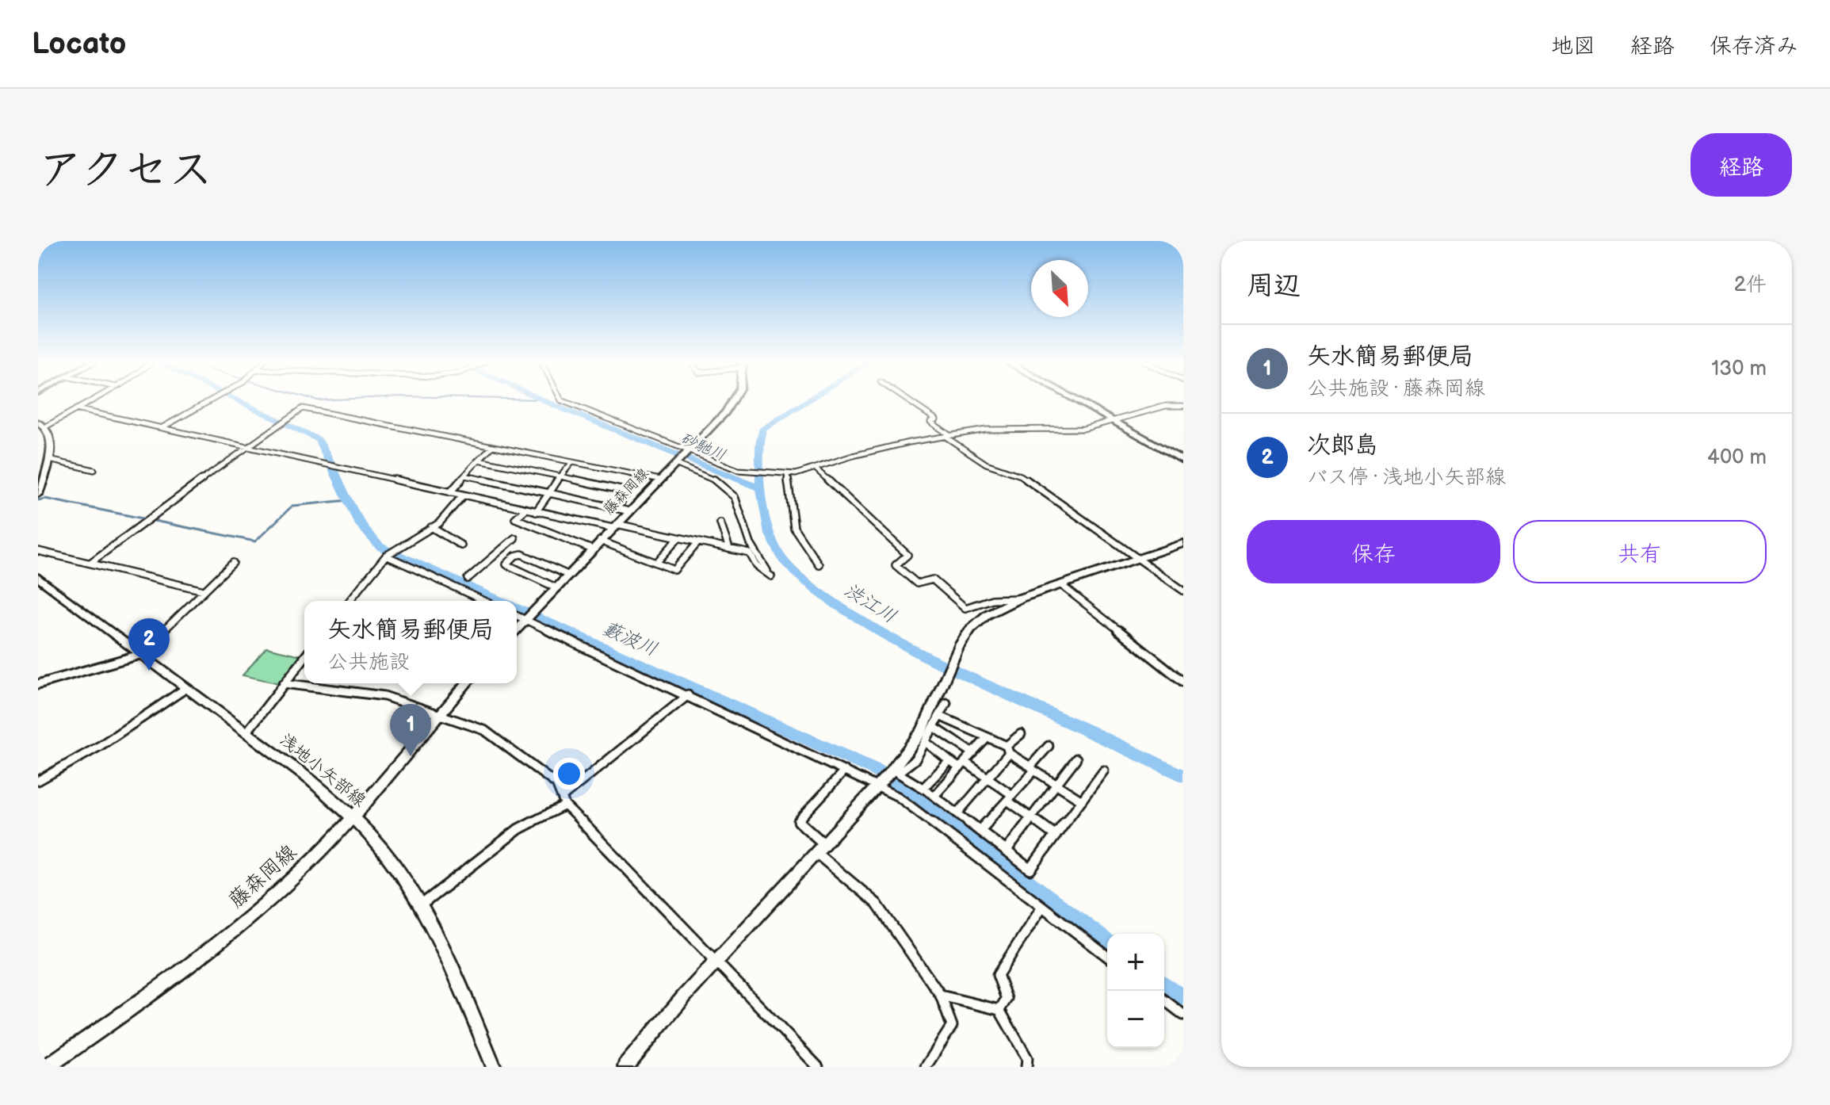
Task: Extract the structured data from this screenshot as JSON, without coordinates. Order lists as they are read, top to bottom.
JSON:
{
  "streets": {
    "main road": ["藤森岡線", "浅地小矢部線"]
  },
  "crossings": [
    ["藤森岡線", "浅地小矢部線"]
  ],
  "water": ["砂馳川", "渋江川", "藪波川"],
  "north": "bottom right",
  "page": {
    "header": "Locato",
    "nav": ["地図", "経路", "保存済み"],
    "title": "アクセス",
    "buttons": [
      "経路",
      ["保存", "共有"]
    ],
    "heading": ["周辺", "2件"],
    "list": [
      {
        "mark": "1",
        "name": "矢水簡易郵便局",
        "note": "公共施設 · 藤森岡線",
        "value": "130 m"
      },
      {
        "mark": "2",
        "name": "次郎島",
        "note": "バス停 · 浅地小矢部線",
        "value": "400 m"
      }
    ],
    "popup": ["矢水簡易郵便局", "公共施設"],
    "pins": ["2", "1"],
    "map_buttons": ["+", "−"]
  }
}
